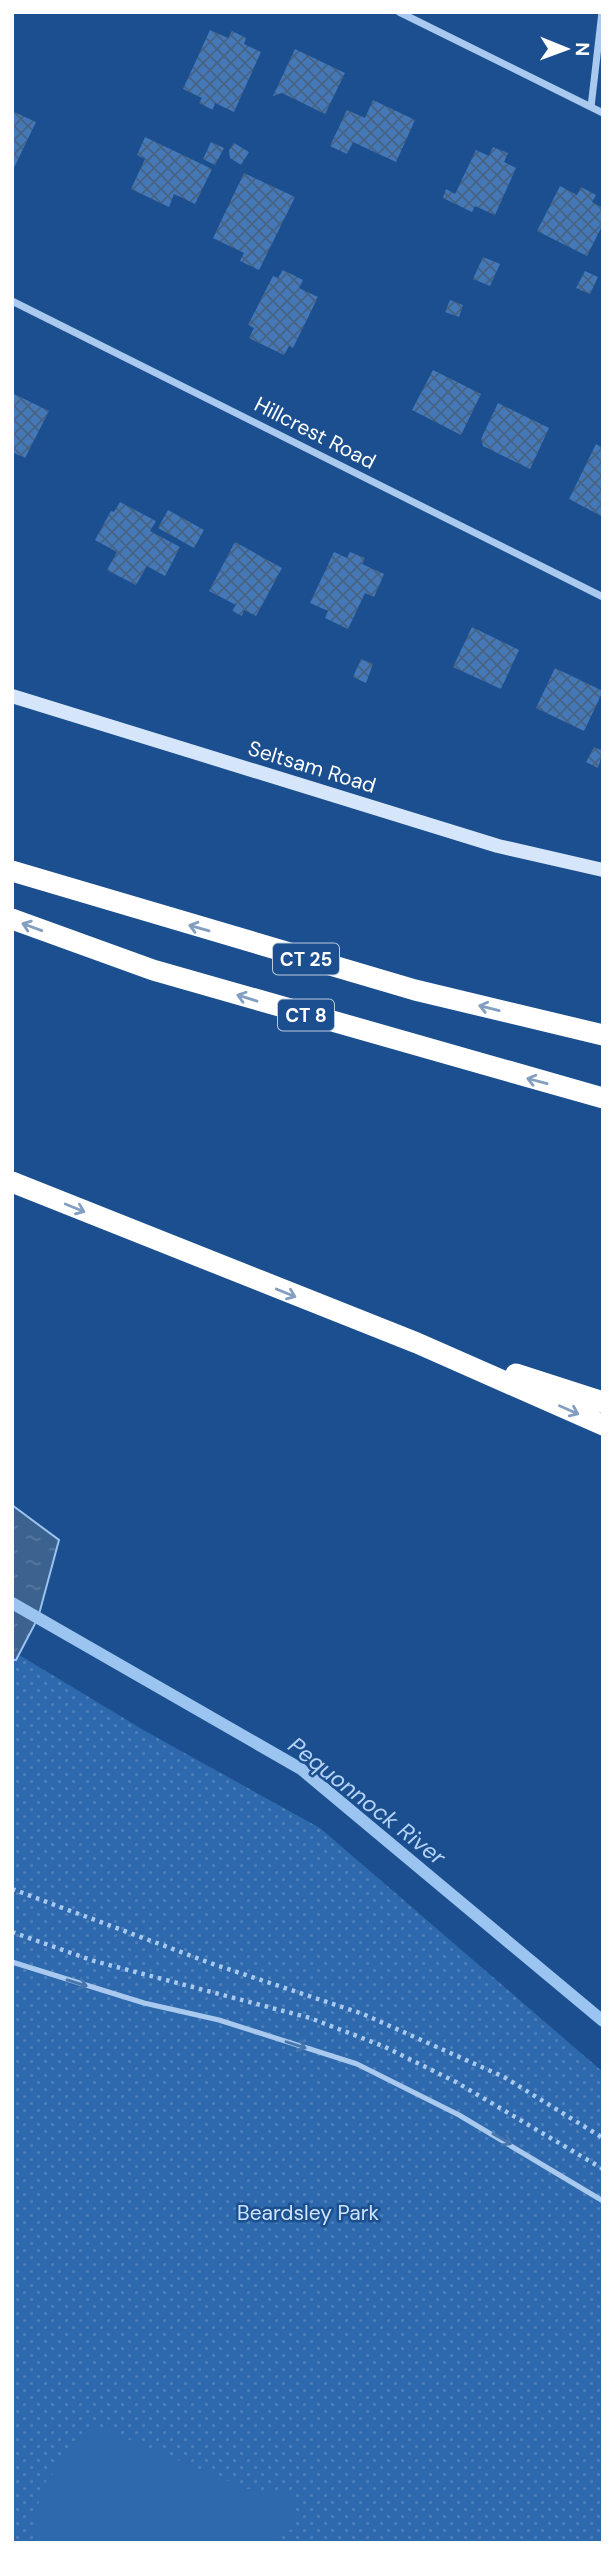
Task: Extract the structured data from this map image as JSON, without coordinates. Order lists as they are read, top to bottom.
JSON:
{
  "streets": {
    "highway": ["CT 25", "CT 8"],
    "main road": ["Seltsam Road"],
    "street": ["Hillcrest Road"]
  },
  "water": ["Pequonnock River"],
  "parks": ["Beardsley Park"],
  "north": "right"
}
